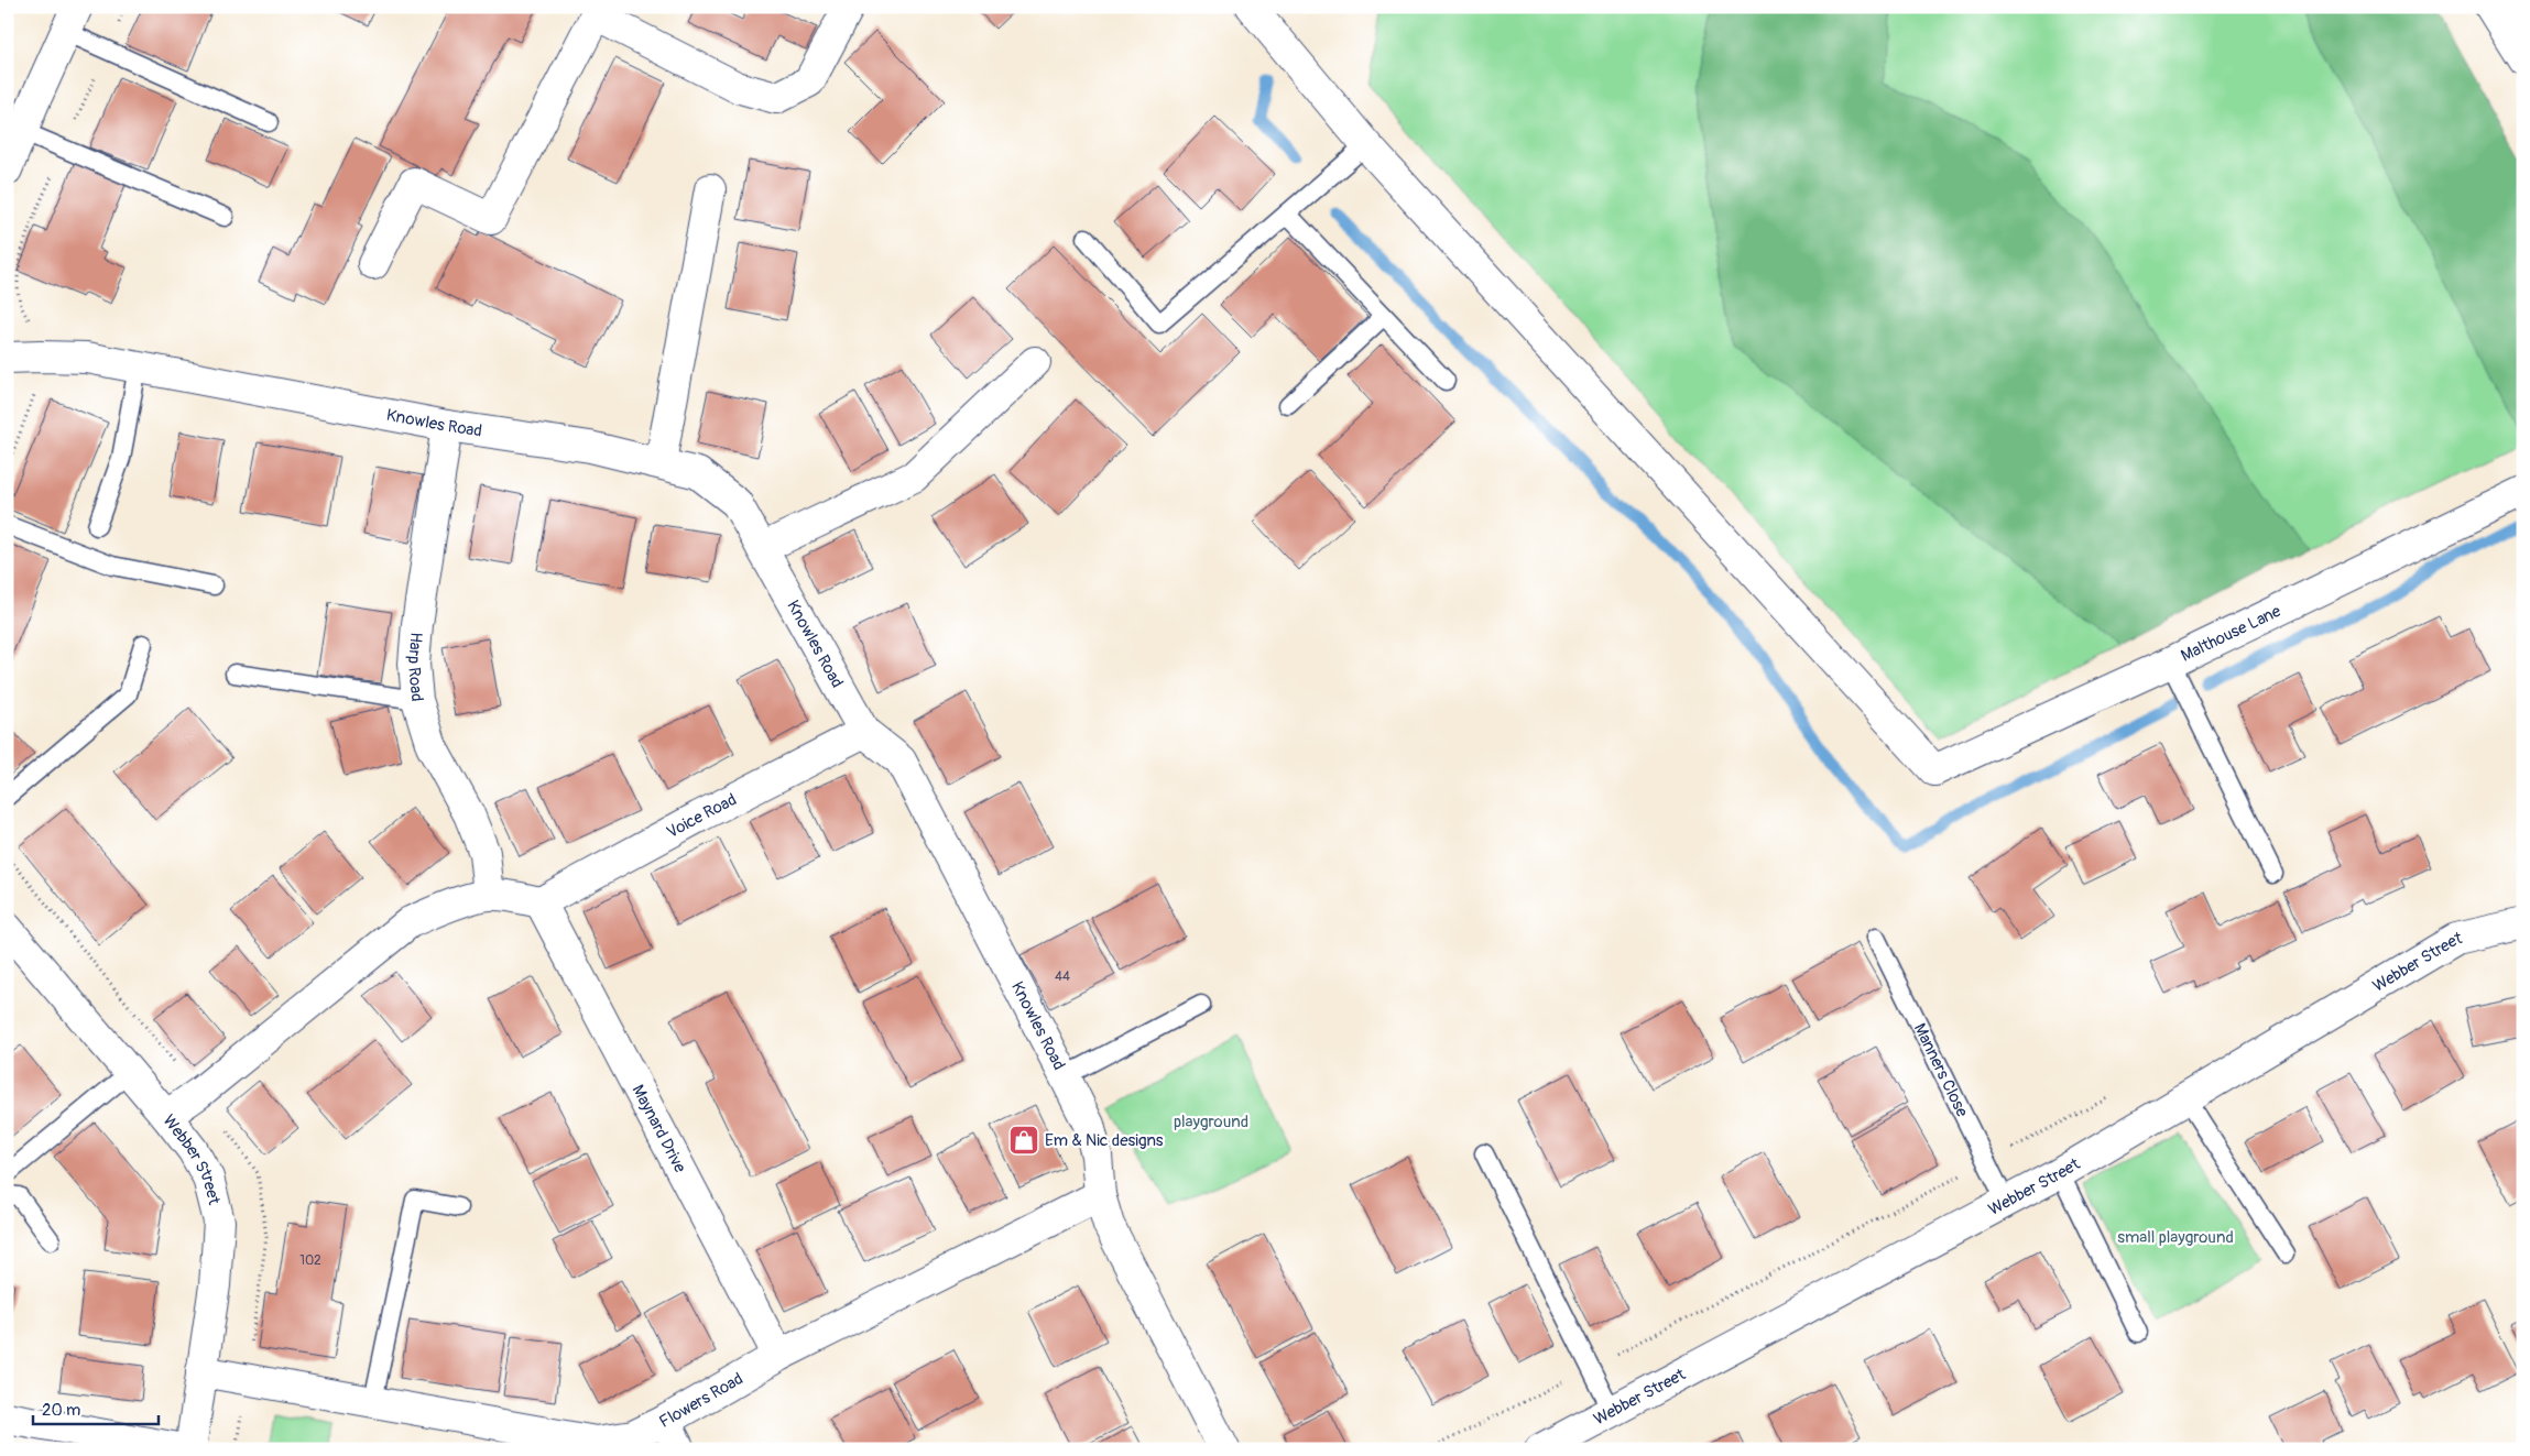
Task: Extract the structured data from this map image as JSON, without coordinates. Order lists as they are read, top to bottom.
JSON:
{
  "streets": {
    "street": [
      "Knowles Road",
      "Malthouse Lane",
      "Harp Road",
      "Voice Road",
      "Webber Street",
      "Maynard Drive",
      "Flowers Road"
    ],
    "lane": ["Manners Close"]
  },
  "crossings": [
    ["Knowles Road", "Harp Road"],
    ["Knowles Road", "Voice Road"],
    ["Knowles Road", "Flowers Road"],
    ["Voice Road", "Maynard Drive"],
    ["Webber Street", "Manners Close"],
    ["Webber Street", "Flowers Road"],
    ["Maynard Drive", "Flowers Road"]
  ],
  "parks": ["playground", "small playground"],
  "places": {
    "shop": ["Em & Nic designs"]
  },
  "house_numbers": ["44", "102"],
  "scale_bar": "20 m"
}
